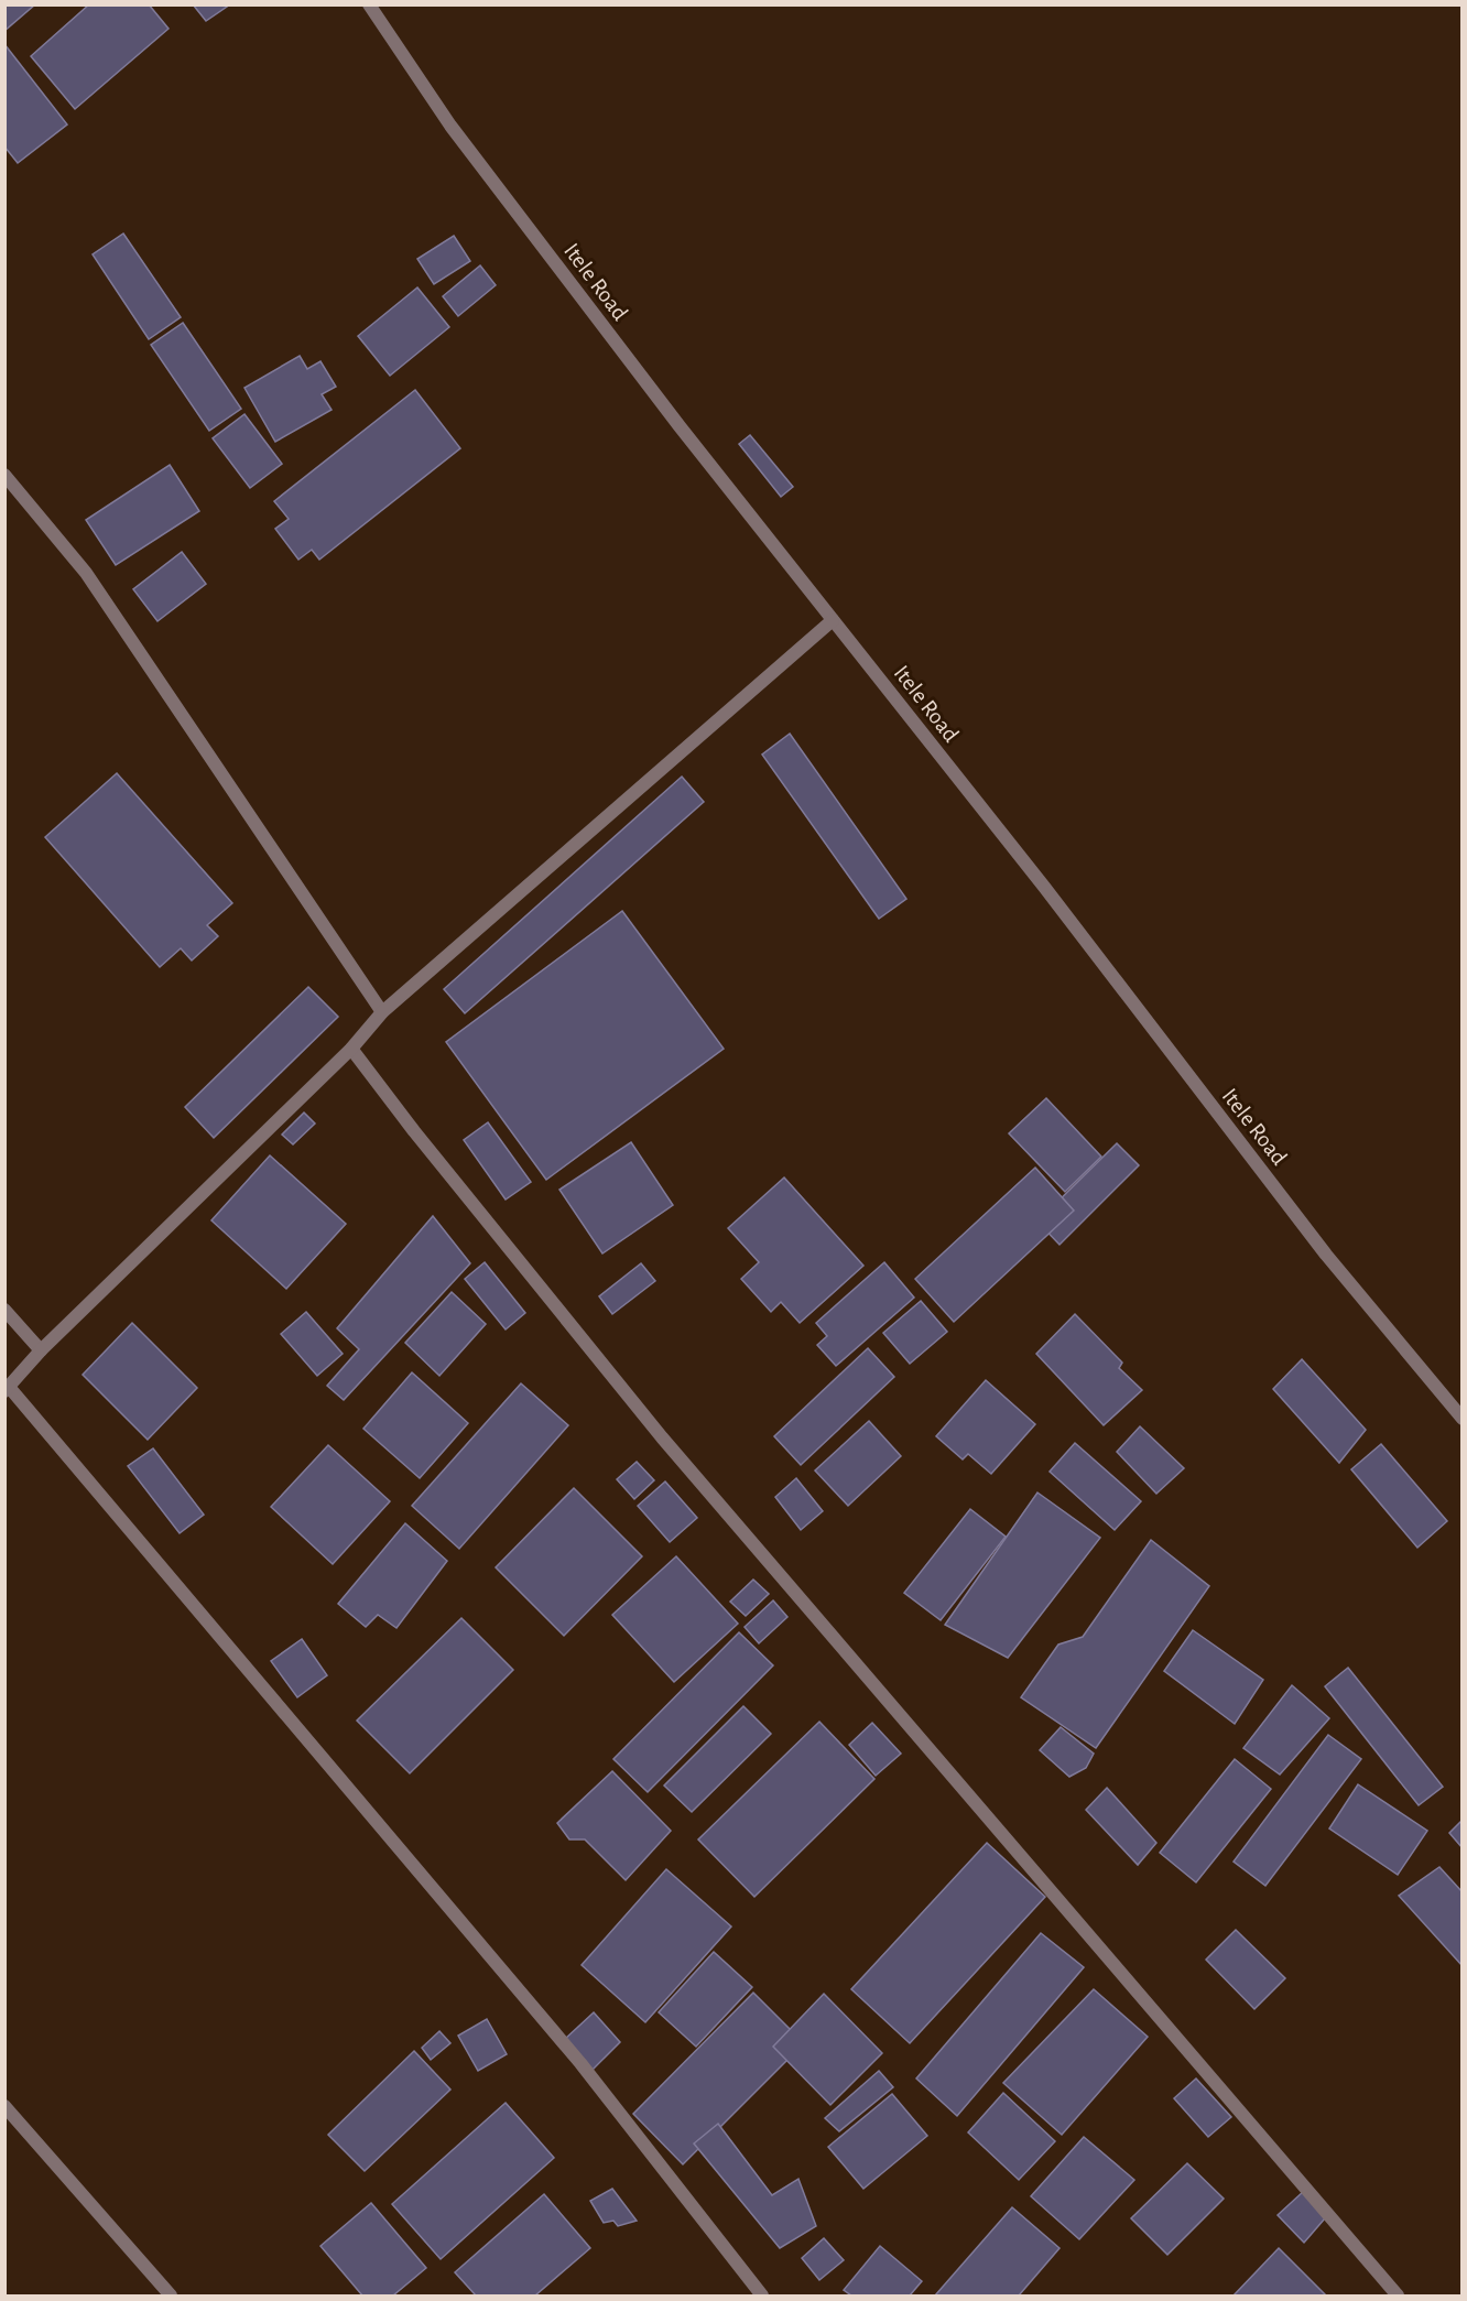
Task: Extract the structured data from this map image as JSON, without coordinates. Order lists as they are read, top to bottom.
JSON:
{
  "streets": {
    "street": ["Itele Road"]
  }
}
